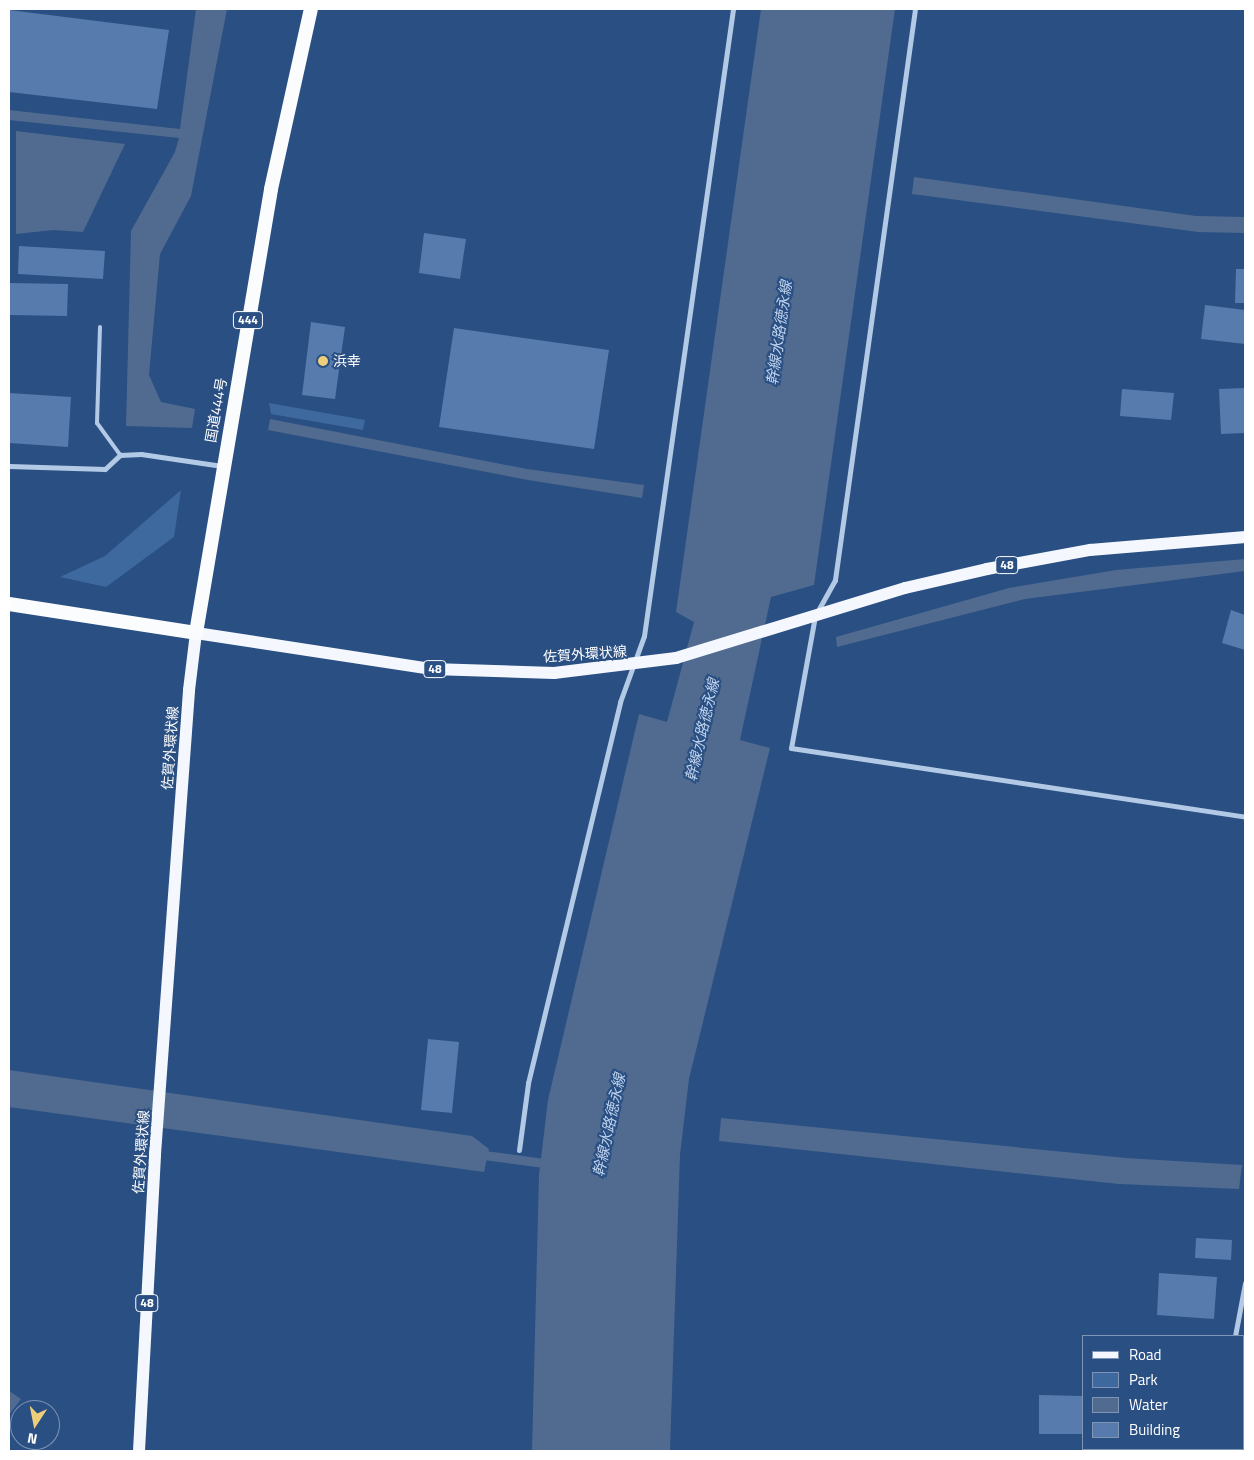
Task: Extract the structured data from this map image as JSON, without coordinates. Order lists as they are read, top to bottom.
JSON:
{
  "streets": {
    "highway": ["444", "国道444号"],
    "main road": ["48", "佐賀外環状線"]
  },
  "crossings": [
    ["国道444号", "佐賀外環状線"],
    ["48", "佐賀外環状線"]
  ],
  "water": ["幹線水路徳永線"],
  "places": ["浜幸"],
  "legend": [
    "Road",
    "Park",
    "Water",
    "Building"
  ],
  "north": "bottom"
}
